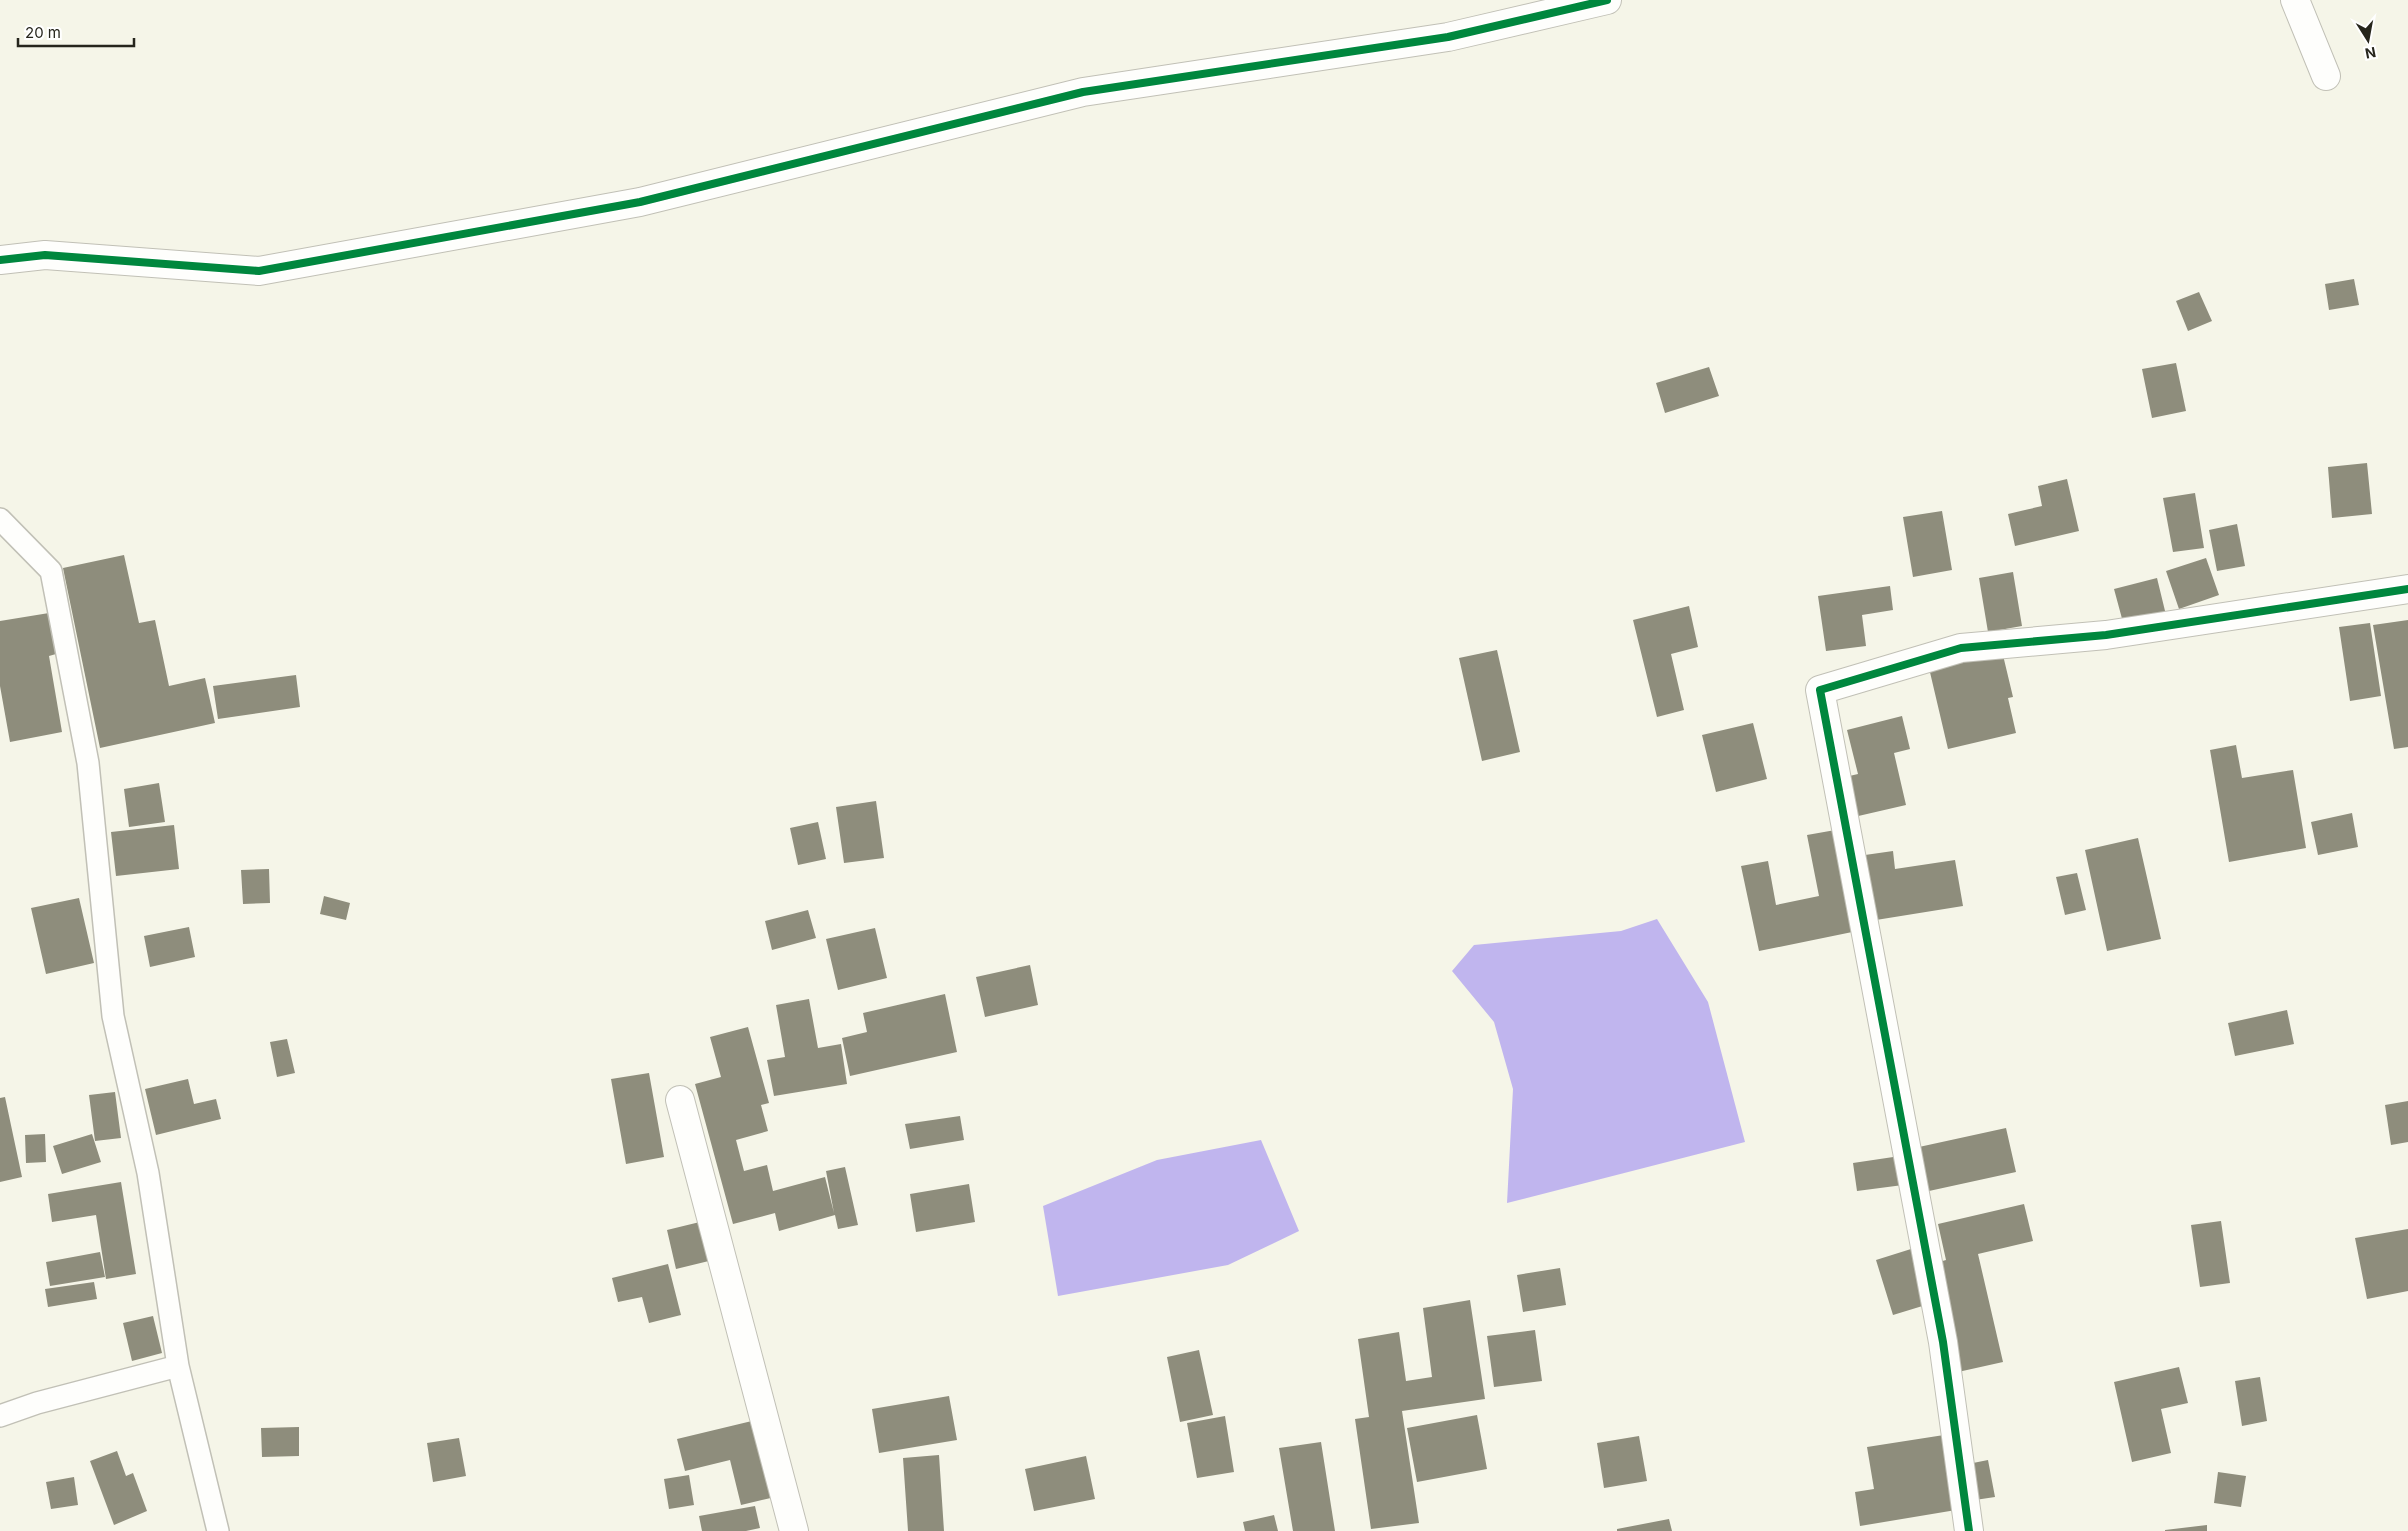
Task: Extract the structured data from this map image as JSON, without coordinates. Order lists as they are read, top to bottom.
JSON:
{
  "scale_bar": "20 m",
  "north": "bottom"
}
